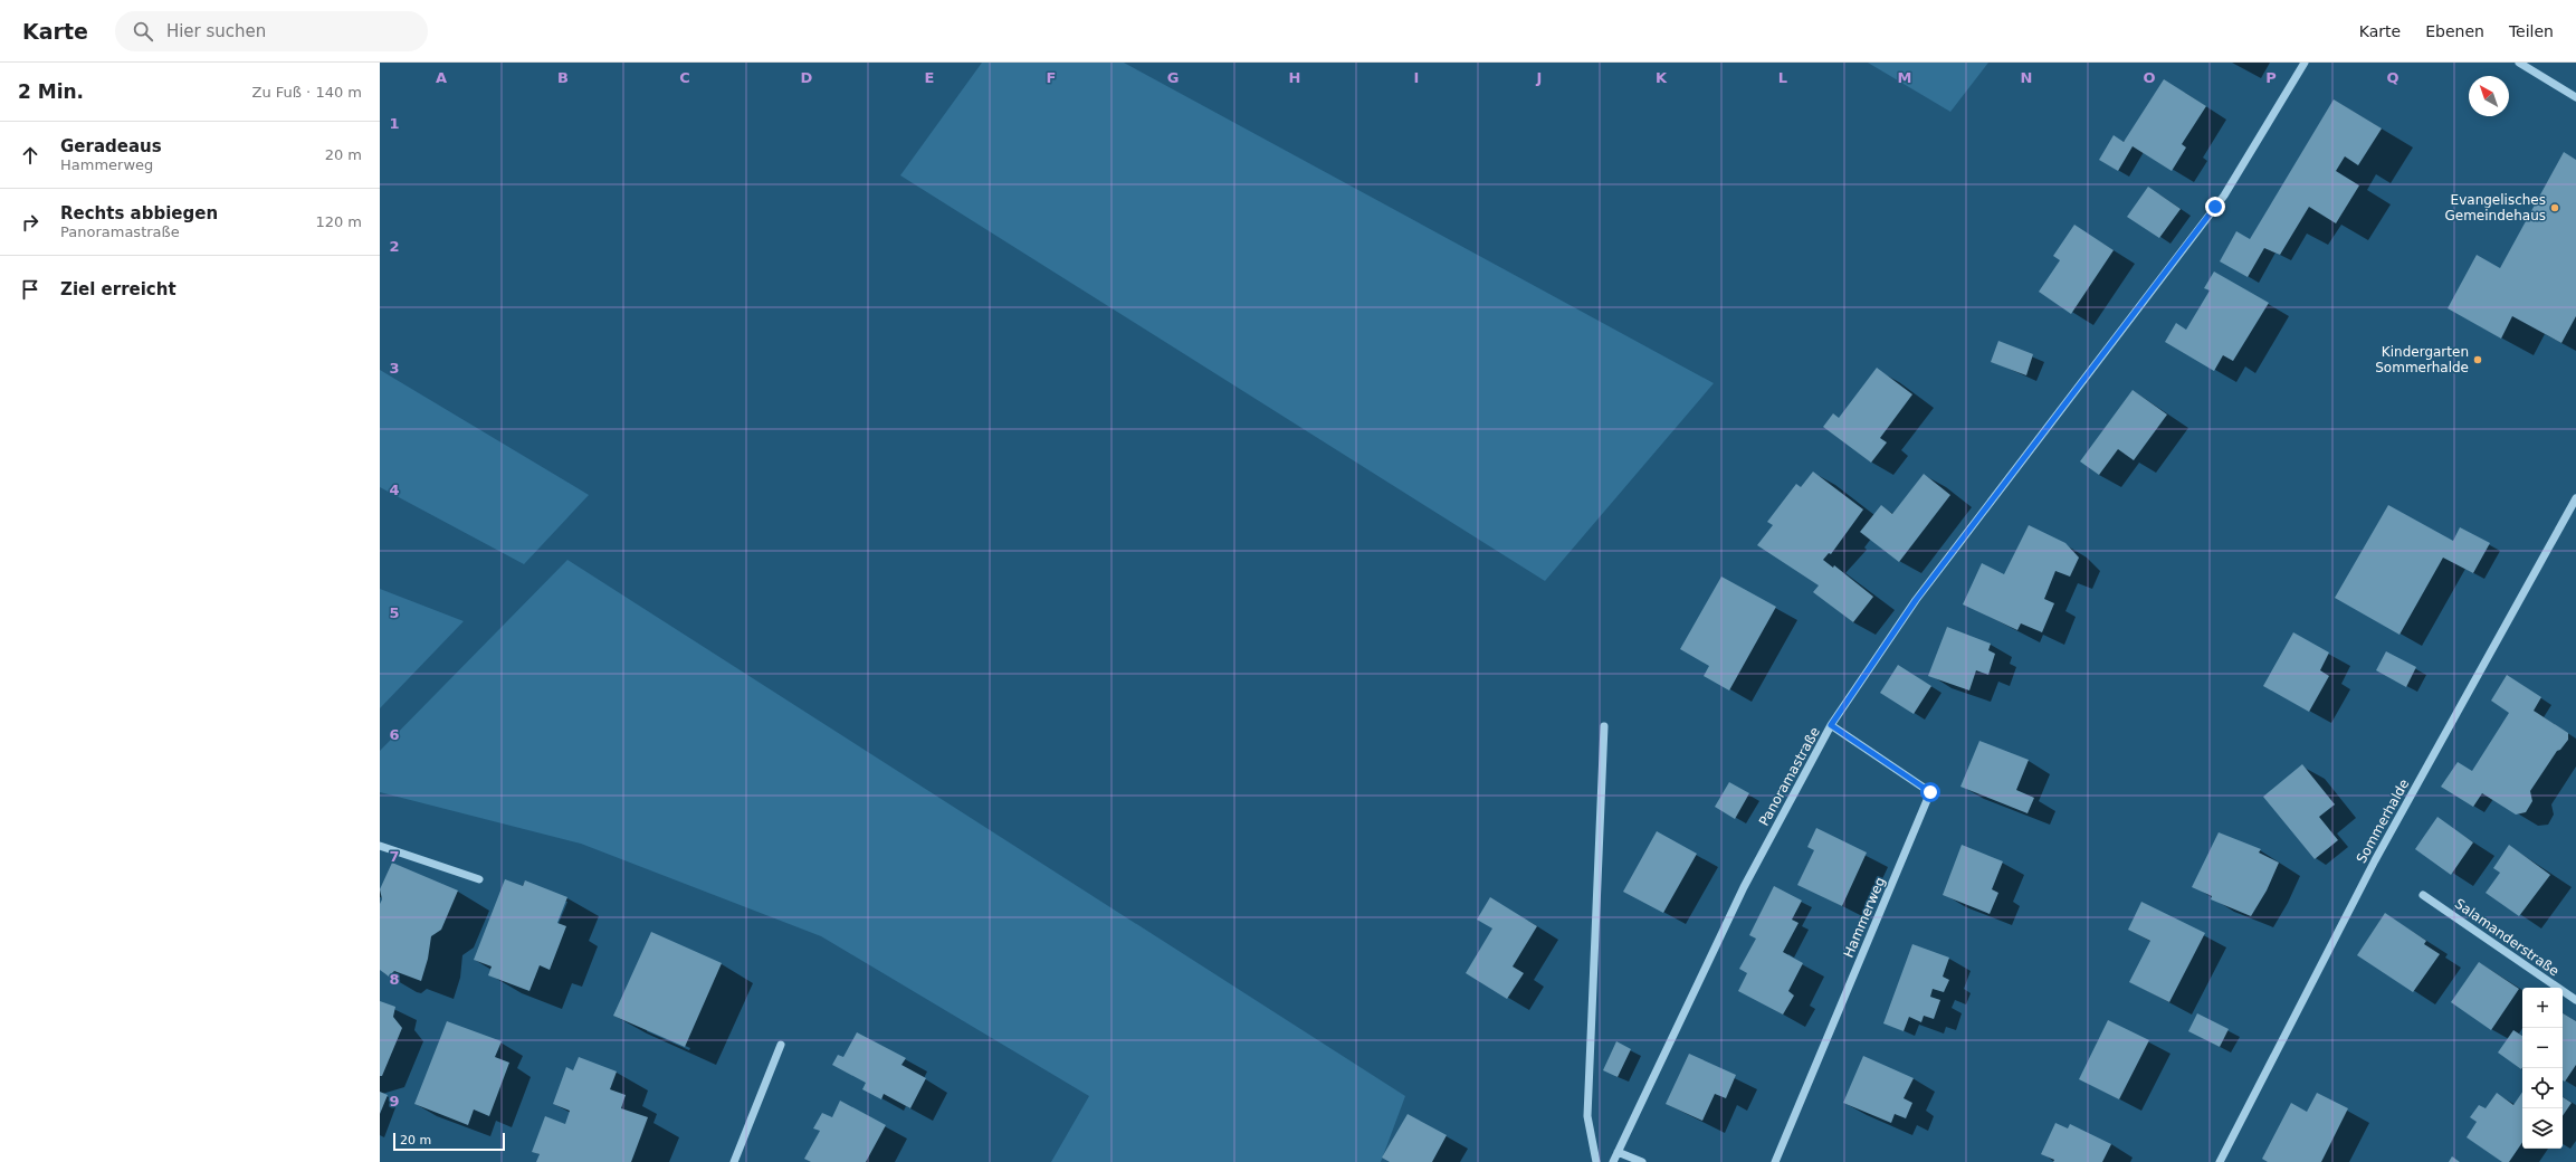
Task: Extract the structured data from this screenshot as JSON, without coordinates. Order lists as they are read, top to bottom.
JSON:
{
  "streets": {
    "street": [
      "Panoramastraße",
      "Sommerhalde",
      "Hammerweg",
      "Salamanderstraße"
    ]
  },
  "crossings": [
    ["Panoramastraße", "Hammerweg"]
  ],
  "places": ["Evangelisches Gemeindehaus", "Kindergarten Sommerhalde"],
  "scale_bar": "20 m",
  "north": "top left",
  "page": {
    "header": "Karte",
    "search": "Hier suchen",
    "nav": ["Karte", "Ebenen", "Teilen"],
    "heading": ["2 Min.", "Zu Fuß · 140 m"],
    "list": [
      ["Geradeaus", "Hammerweg", "20 m"],
      ["Rechts abbiegen", "Panoramastraße", "120 m"],
      "Ziel erreicht"
    ],
    "map_buttons": ["+", "−"],
    "scale": "20 m"
  },
  "grid": {
    "columns": [
      "A",
      "B",
      "C",
      "D",
      "E",
      "F",
      "G",
      "H",
      "I",
      "J",
      "K",
      "L",
      "M",
      "N",
      "O",
      "P",
      "Q"
    ],
    "rows": [
      "1",
      "2",
      "3",
      "4",
      "5",
      "6",
      "7",
      "8",
      "9"
    ]
  }
}
